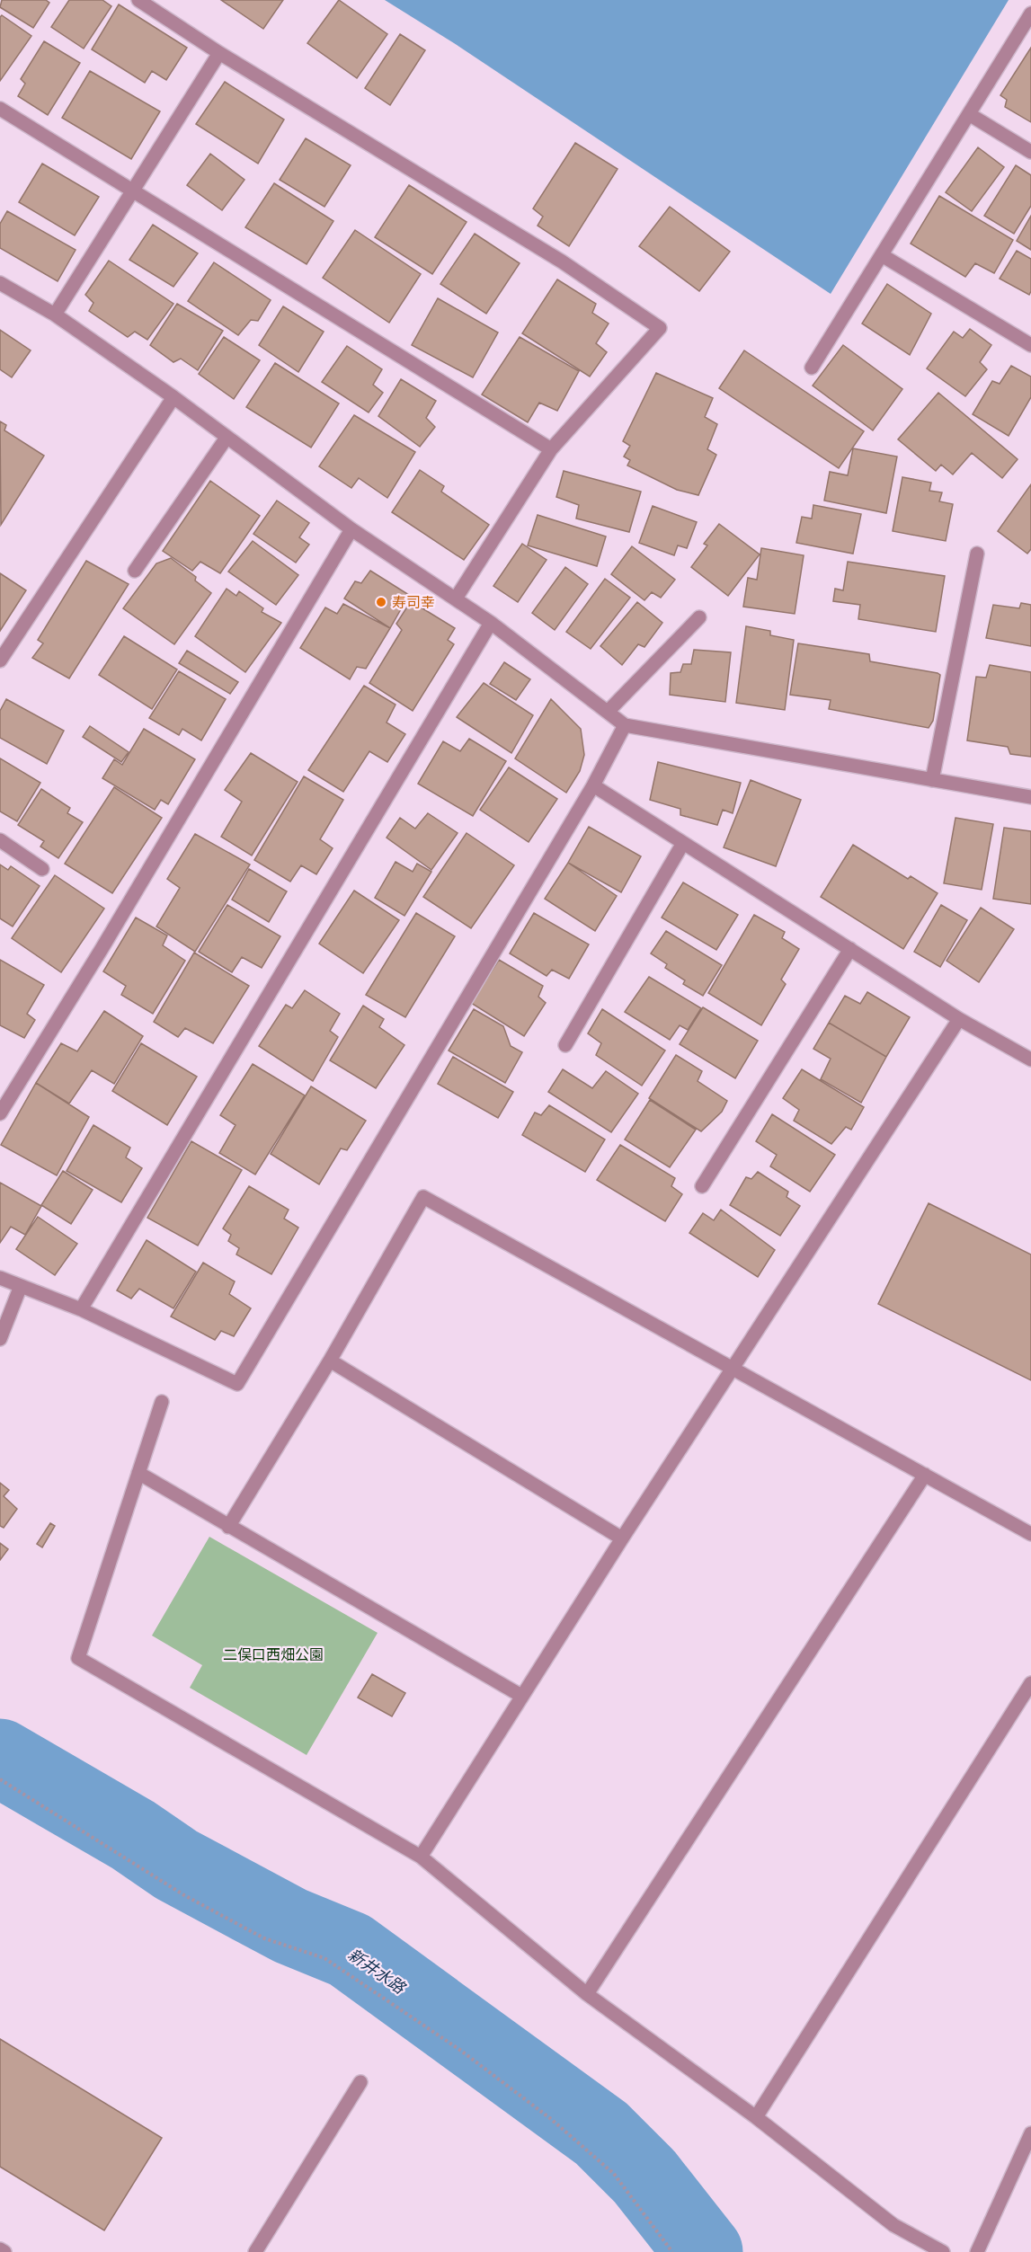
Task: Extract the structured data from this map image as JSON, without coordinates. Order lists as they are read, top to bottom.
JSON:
{
  "water": ["新井水路"],
  "parks": ["二俣口西畑公園"],
  "places": ["寿司幸"]
}
